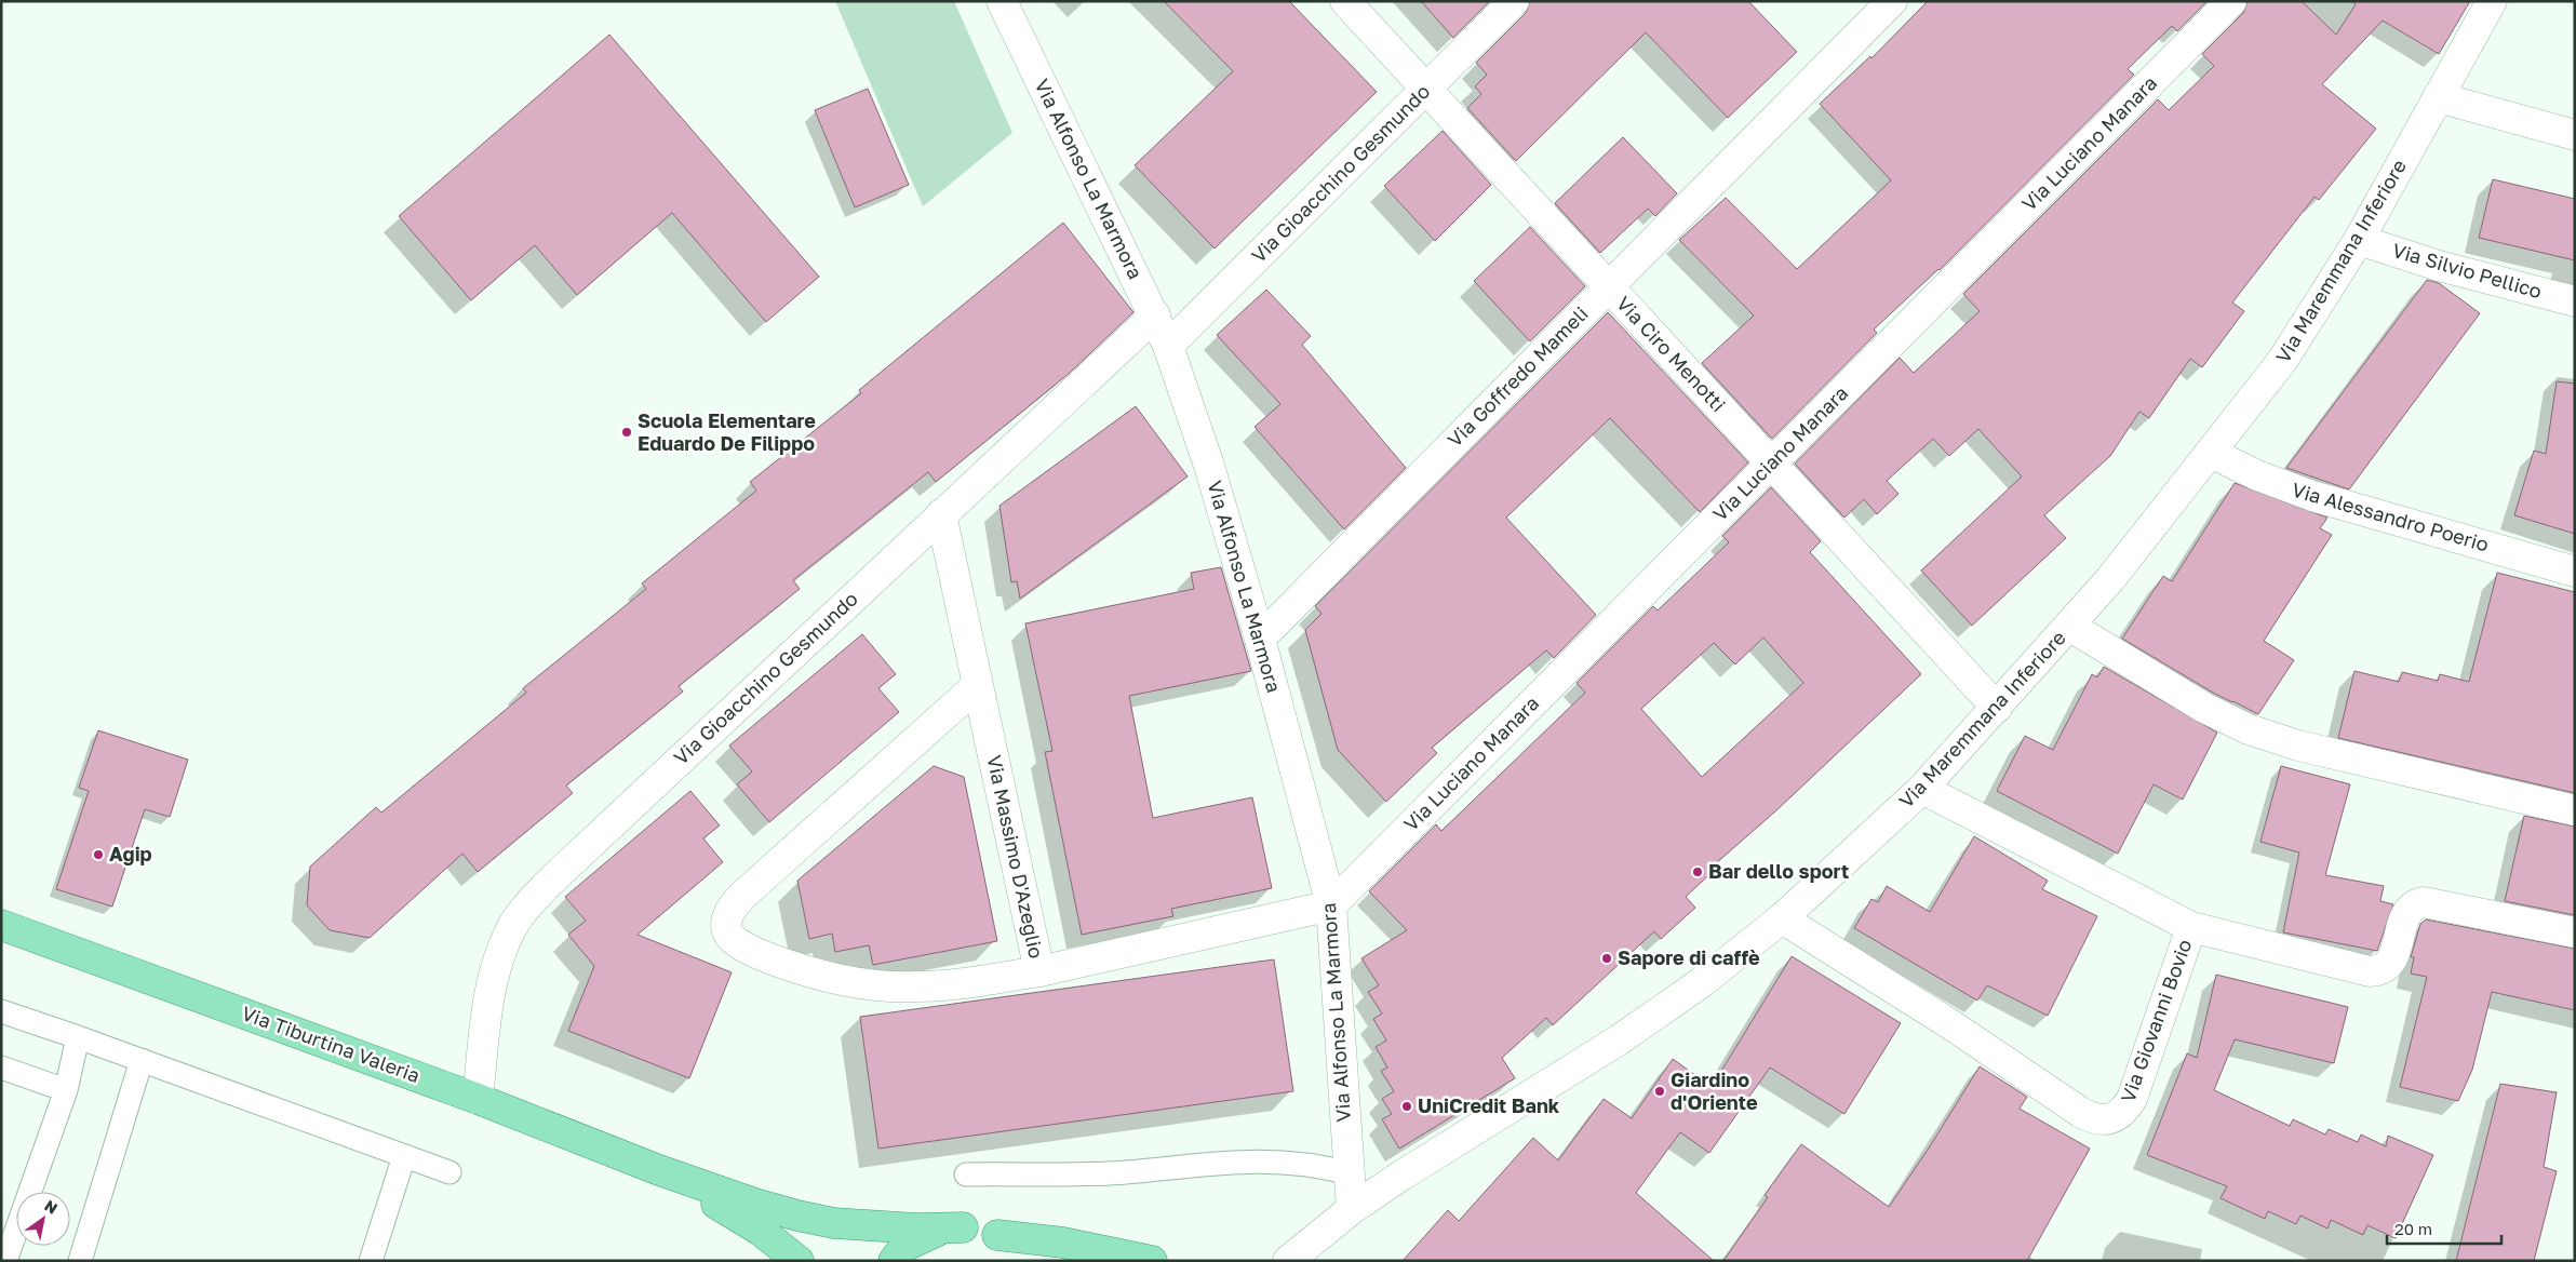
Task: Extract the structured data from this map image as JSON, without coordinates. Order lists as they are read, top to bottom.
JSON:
{
  "streets": {
    "main road": ["Via Tiburtina Valeria"],
    "street": [
      "Via Luciano Manara",
      "Via Gioacchino Gesmundo",
      "Via Alfonso La Marmora",
      "Via Maremmana Inferiore",
      "Via Silvio Pellico",
      "Via Ciro Menotti",
      "Via Goffredo Mameli",
      "Via Alessandro Poerio",
      "Via Massimo D'Azeglio",
      "Via Giovanni Bovio"
    ]
  },
  "crossings": [
    ["Via Luciano Manara", "Via Alfonso La Marmora"],
    ["Via Luciano Manara", "Via Ciro Menotti"],
    ["Via Luciano Manara", "Via Massimo D'Azeglio"],
    ["Via Gioacchino Gesmundo", "Via Alfonso La Marmora"],
    ["Via Gioacchino Gesmundo", "Via Ciro Menotti"],
    ["Via Gioacchino Gesmundo", "Via Massimo D'Azeglio"],
    ["Via Gioacchino Gesmundo", "Via Tiburtina Valeria"],
    ["Via Alfonso La Marmora", "Via Maremmana Inferiore"],
    ["Via Alfonso La Marmora", "Via Goffredo Mameli"],
    ["Via Alfonso La Marmora", "Via Massimo D'Azeglio"],
    ["Via Maremmana Inferiore", "Via Silvio Pellico"],
    ["Via Maremmana Inferiore", "Via Ciro Menotti"],
    ["Via Maremmana Inferiore", "Via Alessandro Poerio"],
    ["Via Maremmana Inferiore", "Via Giovanni Bovio"],
    ["Via Ciro Menotti", "Via Goffredo Mameli"]
  ],
  "places": [
    "Scuola Elementare Eduardo De Filippo",
    "Agip",
    "Bar dello sport",
    "Sapore di caffè",
    "Giardino d'Oriente",
    "UniCredit Bank"
  ],
  "scale_bar": "20 m",
  "north": "top right"
}
